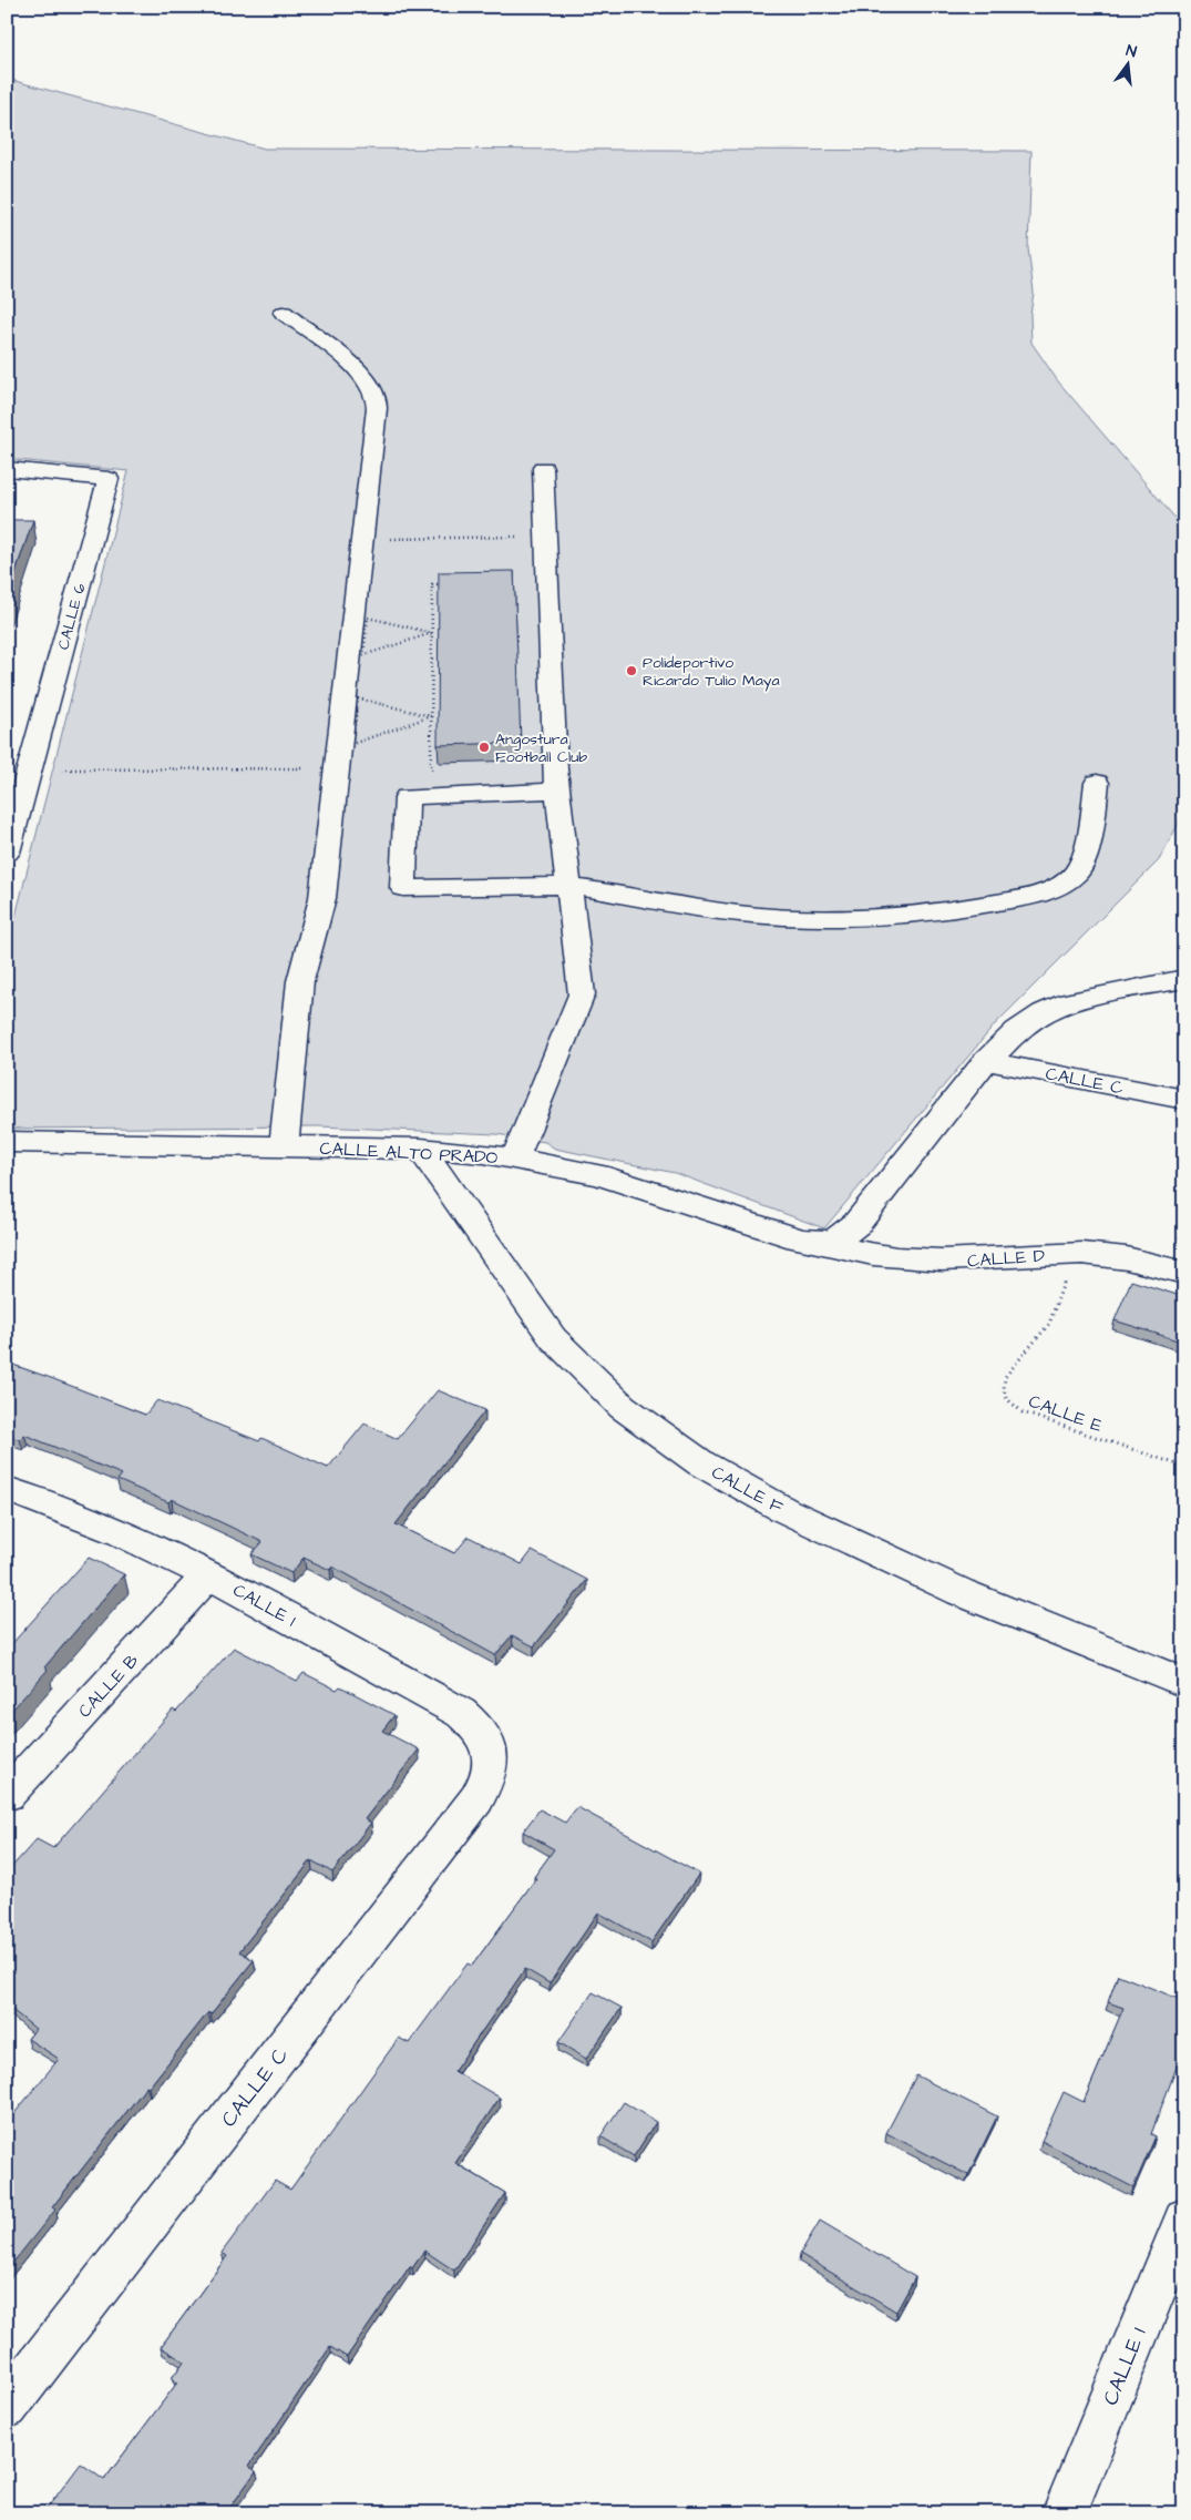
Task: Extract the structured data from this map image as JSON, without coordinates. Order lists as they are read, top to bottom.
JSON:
{
  "streets": {
    "street": [
      "CALLE 6",
      "CALLE C",
      "CALLE ALTO PRADO",
      "CALLE D",
      "CALLE F",
      "CALLE 1",
      "CALLE B"
    ],
    "path": ["CALLE E"]
  },
  "crossings": [
    ["CALLE C", "CALLE 1"],
    ["CALLE ALTO PRADO", "CALLE D"],
    ["CALLE ALTO PRADO", "CALLE F"],
    ["CALLE D", "CALLE E"],
    ["CALLE 1", "CALLE B"]
  ],
  "places": ["Polideportivo Ricardo Tulio Maya", "Angostura Football Club"],
  "north": "top"
}
